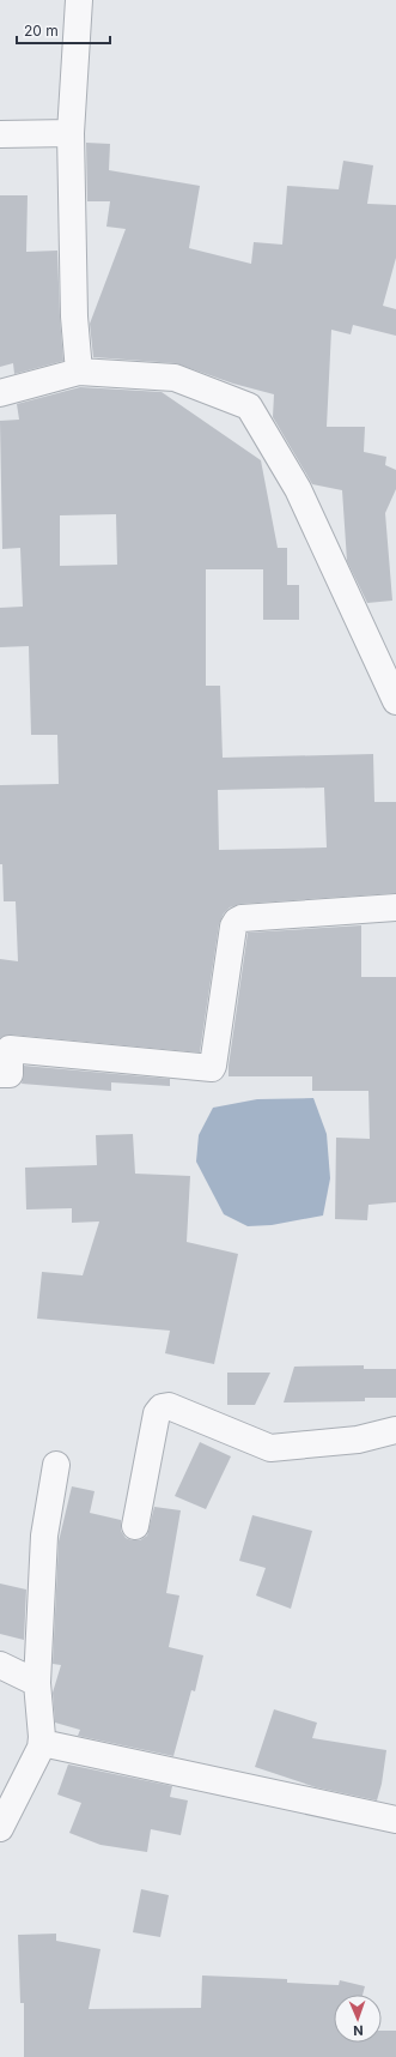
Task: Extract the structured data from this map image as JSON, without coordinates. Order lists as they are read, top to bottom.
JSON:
{
  "scale_bar": "20 m",
  "north": "bottom"
}
